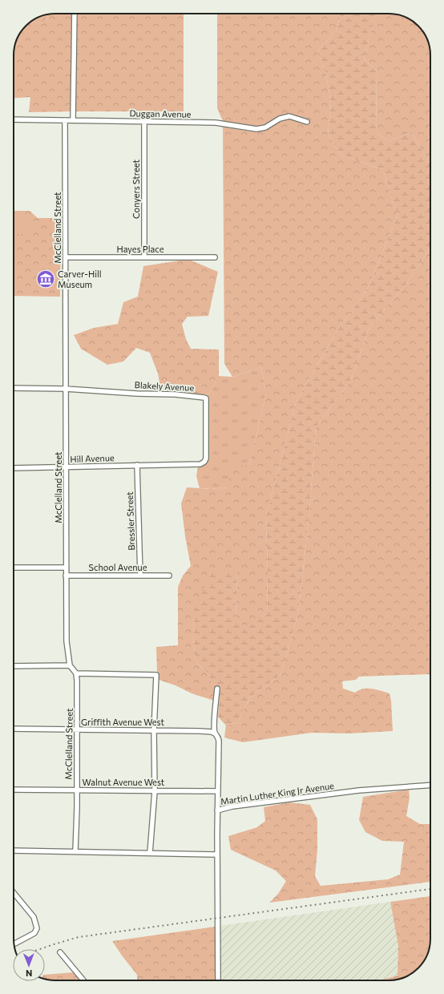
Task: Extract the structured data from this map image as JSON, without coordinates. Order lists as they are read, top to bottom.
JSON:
{
  "streets": {
    "street": [
      "Duggan Avenue",
      "Conyers Street",
      "McClelland Street",
      "Hayes Place",
      "Blakely Avenue",
      "Hill Avenue",
      "Bressler Street",
      "School Avenue",
      "Griffith Avenue West",
      "Walnut Avenue West",
      "Martin Luther King Jr Avenue"
    ]
  },
  "crossings": [
    ["Duggan Avenue", "Conyers Street"],
    ["Duggan Avenue", "McClelland Street"],
    ["Conyers Street", "Hayes Place"],
    ["McClelland Street", "Hayes Place"],
    ["McClelland Street", "Blakely Avenue"],
    ["McClelland Street", "Hill Avenue"],
    ["McClelland Street", "School Avenue"],
    ["McClelland Street", "Griffith Avenue West"],
    ["McClelland Street", "Walnut Avenue West"],
    ["Blakely Avenue", "Hill Avenue"],
    ["Blakely Avenue", "Bressler Street"],
    ["Hill Avenue", "Bressler Street"],
    ["Bressler Street", "School Avenue"]
  ],
  "places": {
    "museum": ["Carver-Hill Museum"]
  },
  "north": "bottom"
}
